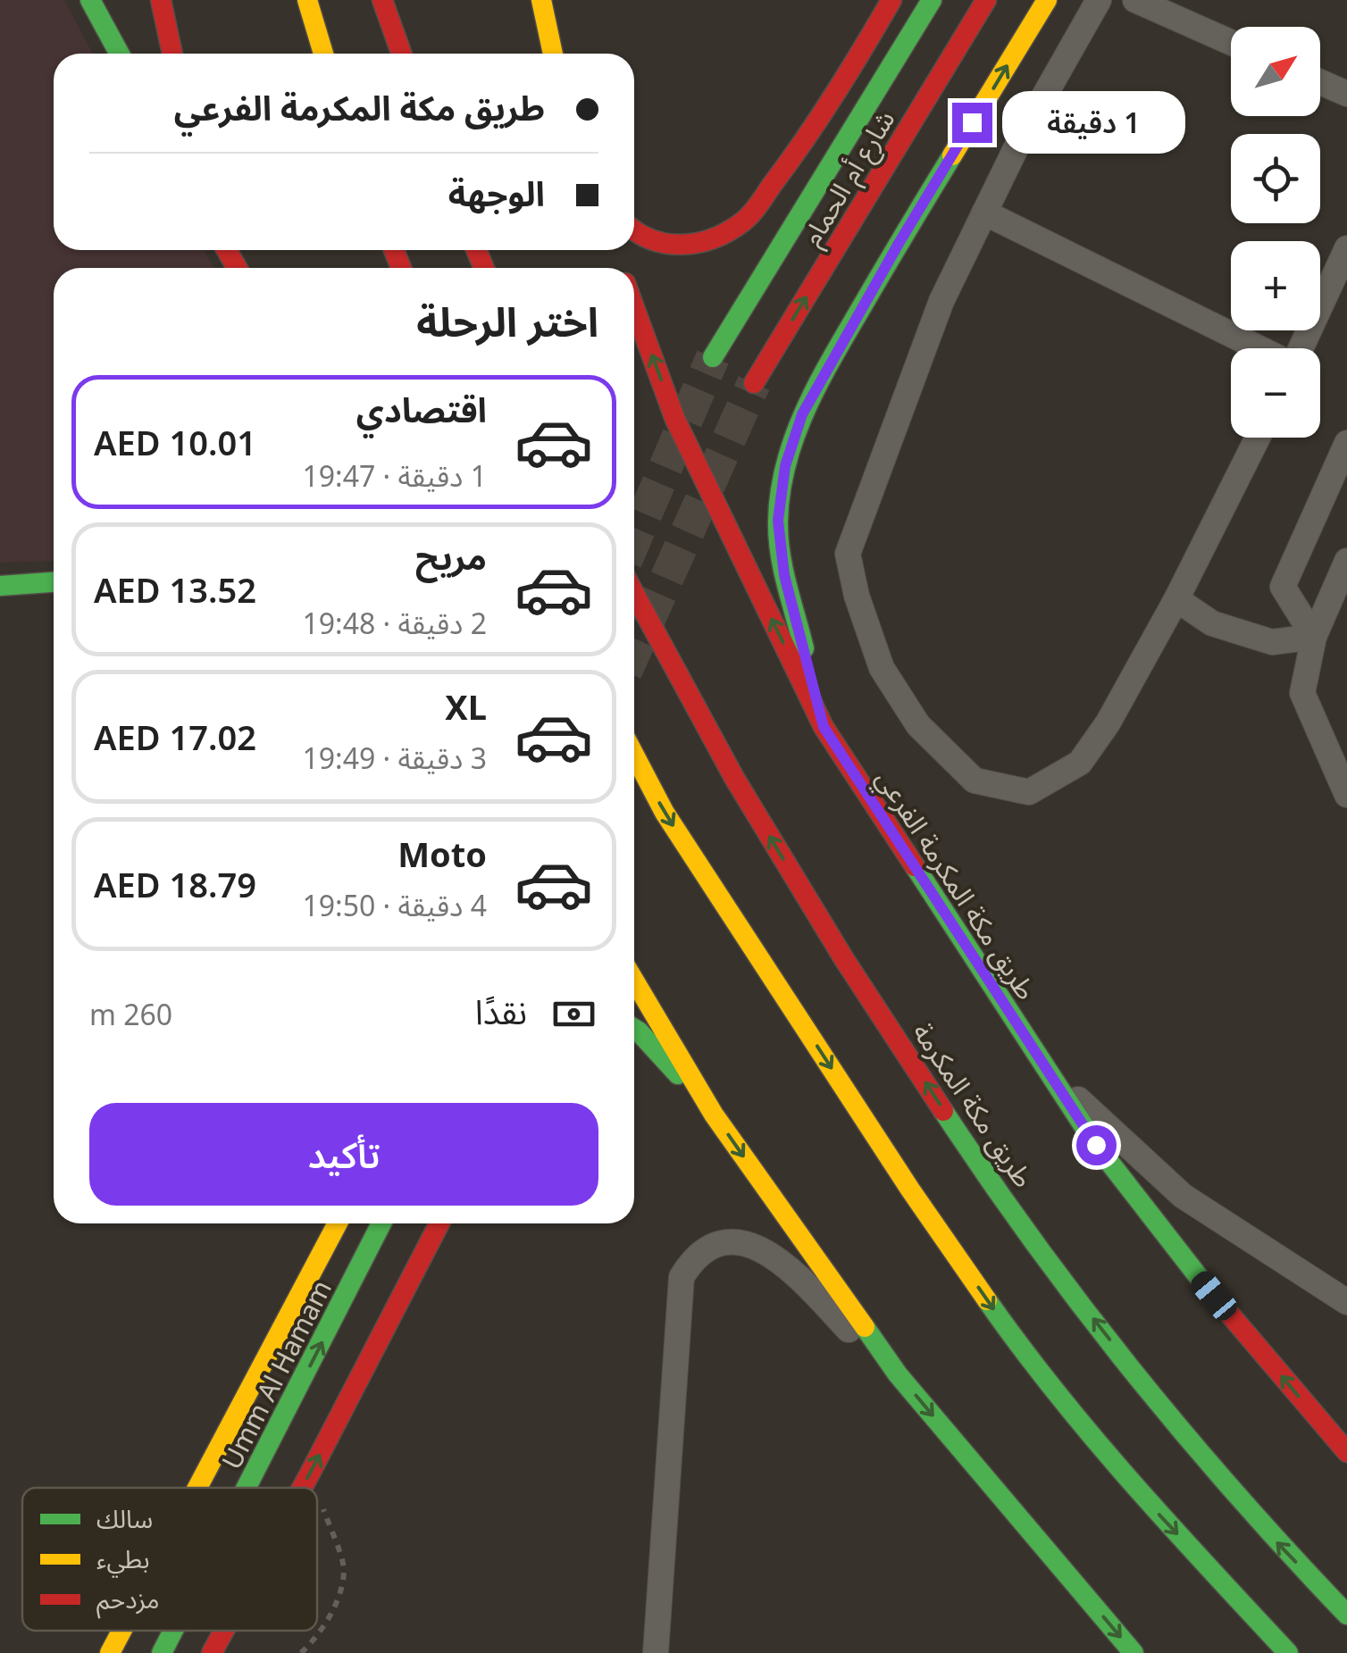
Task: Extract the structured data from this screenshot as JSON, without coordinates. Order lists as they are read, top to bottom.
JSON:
{
  "streets": {
    "main road": [
      "شارع أم الحمام",
      "طريق مكة المكرمة الفرعي",
      "طريق مكة المكرمة",
      "Umm Al Hamam"
    ]
  },
  "one_way": ["طريق مكة المكرمة الفرعي"],
  "legend": ["سالك", "بطيء", "مزدحم"],
  "north": "top right",
  "page": {
    "map_buttons": ["+", "−"],
    "banner": ["طريق مكة المكرمة الفرعي", "الوجهة"],
    "bubble": "1 دقيقة",
    "heading": "اختر الرحلة",
    "list": [
      {
        "name": "اقتصادي",
        "note": "1 دقيقة · 19:47",
        "value": "AED 10.01"
      },
      {
        "name": "مريح",
        "note": "2 دقيقة · 19:48",
        "value": "AED 13.52"
      },
      {
        "name": "XL",
        "note": "3 دقيقة · 19:49",
        "value": "AED 17.02"
      },
      {
        "name": "Moto",
        "note": "4 دقيقة · 19:50",
        "value": "AED 18.79"
      }
    ],
    "pay": ["نقدًا", "260 m"],
    "buttons": "تأكيد"
  }
}
